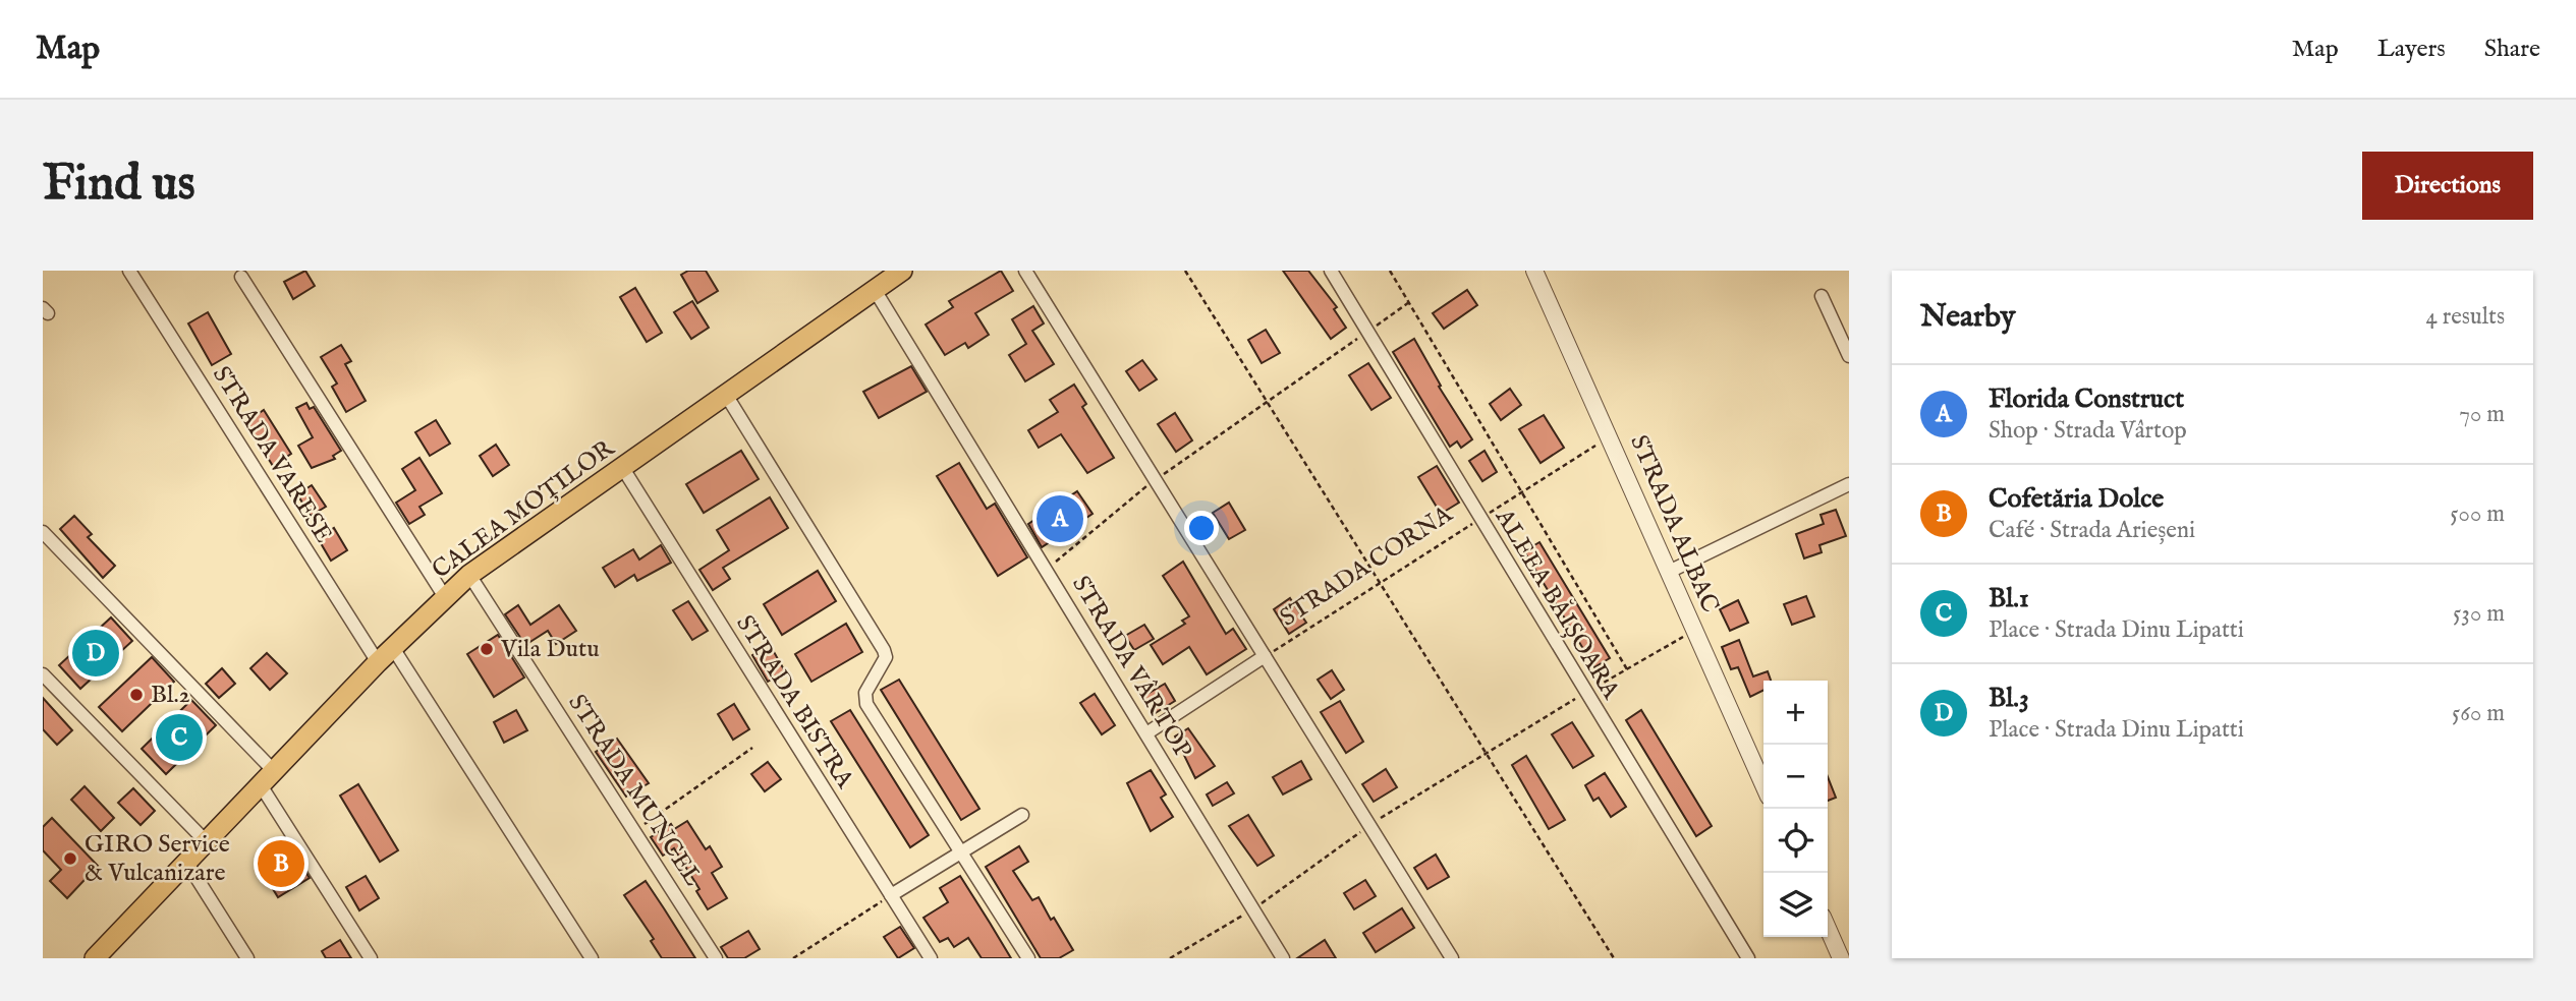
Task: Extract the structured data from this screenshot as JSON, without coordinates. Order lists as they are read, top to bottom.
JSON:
{
  "streets": {
    "main road": ["CALEA MOȚILOR"],
    "street": [
      "STRADA VARESE",
      "STRADA ALBAC",
      "STRADA CORNA",
      "ALEEA BĂIȘOARA",
      "STRADA VÂRTOP",
      "STRADA BISTRA",
      "STRADA MUNCEL"
    ]
  },
  "crossings": [
    ["STRADA VARESE", "CALEA MOȚILOR"],
    ["CALEA MOȚILOR", "STRADA VÂRTOP"],
    ["CALEA MOȚILOR", "STRADA BISTRA"],
    ["CALEA MOȚILOR", "STRADA MUNCEL"],
    ["STRADA ALBAC", "STRADA CORNA"],
    ["STRADA CORNA", "ALEEA BĂIȘOARA"],
    ["STRADA CORNA", "STRADA VÂRTOP"]
  ],
  "places": ["Vila Dutu", "Bl.2", "GIRO Service & Vulcanizare"],
  "page": {
    "header": "Map",
    "nav": ["Map", "Layers", "Share"],
    "buttons": "Directions",
    "title": "Find us",
    "heading": ["Nearby", "4 results"],
    "list": [
      {
        "mark": "A",
        "name": "Florida Construct",
        "note": "Shop · Strada Vârtop",
        "value": "70 m"
      },
      {
        "mark": "B",
        "name": "Cofetăria Dolce",
        "note": "Café · Strada Arieșeni",
        "value": "500 m"
      },
      {
        "mark": "C",
        "name": "Bl.1",
        "note": "Place · Strada Dinu Lipatti",
        "value": "530 m"
      },
      {
        "mark": "D",
        "name": "Bl.3",
        "note": "Place · Strada Dinu Lipatti",
        "value": "560 m"
      }
    ],
    "pins": [
      "A",
      "D",
      "C",
      "B"
    ],
    "map_buttons": ["+", "−"]
  }
}
